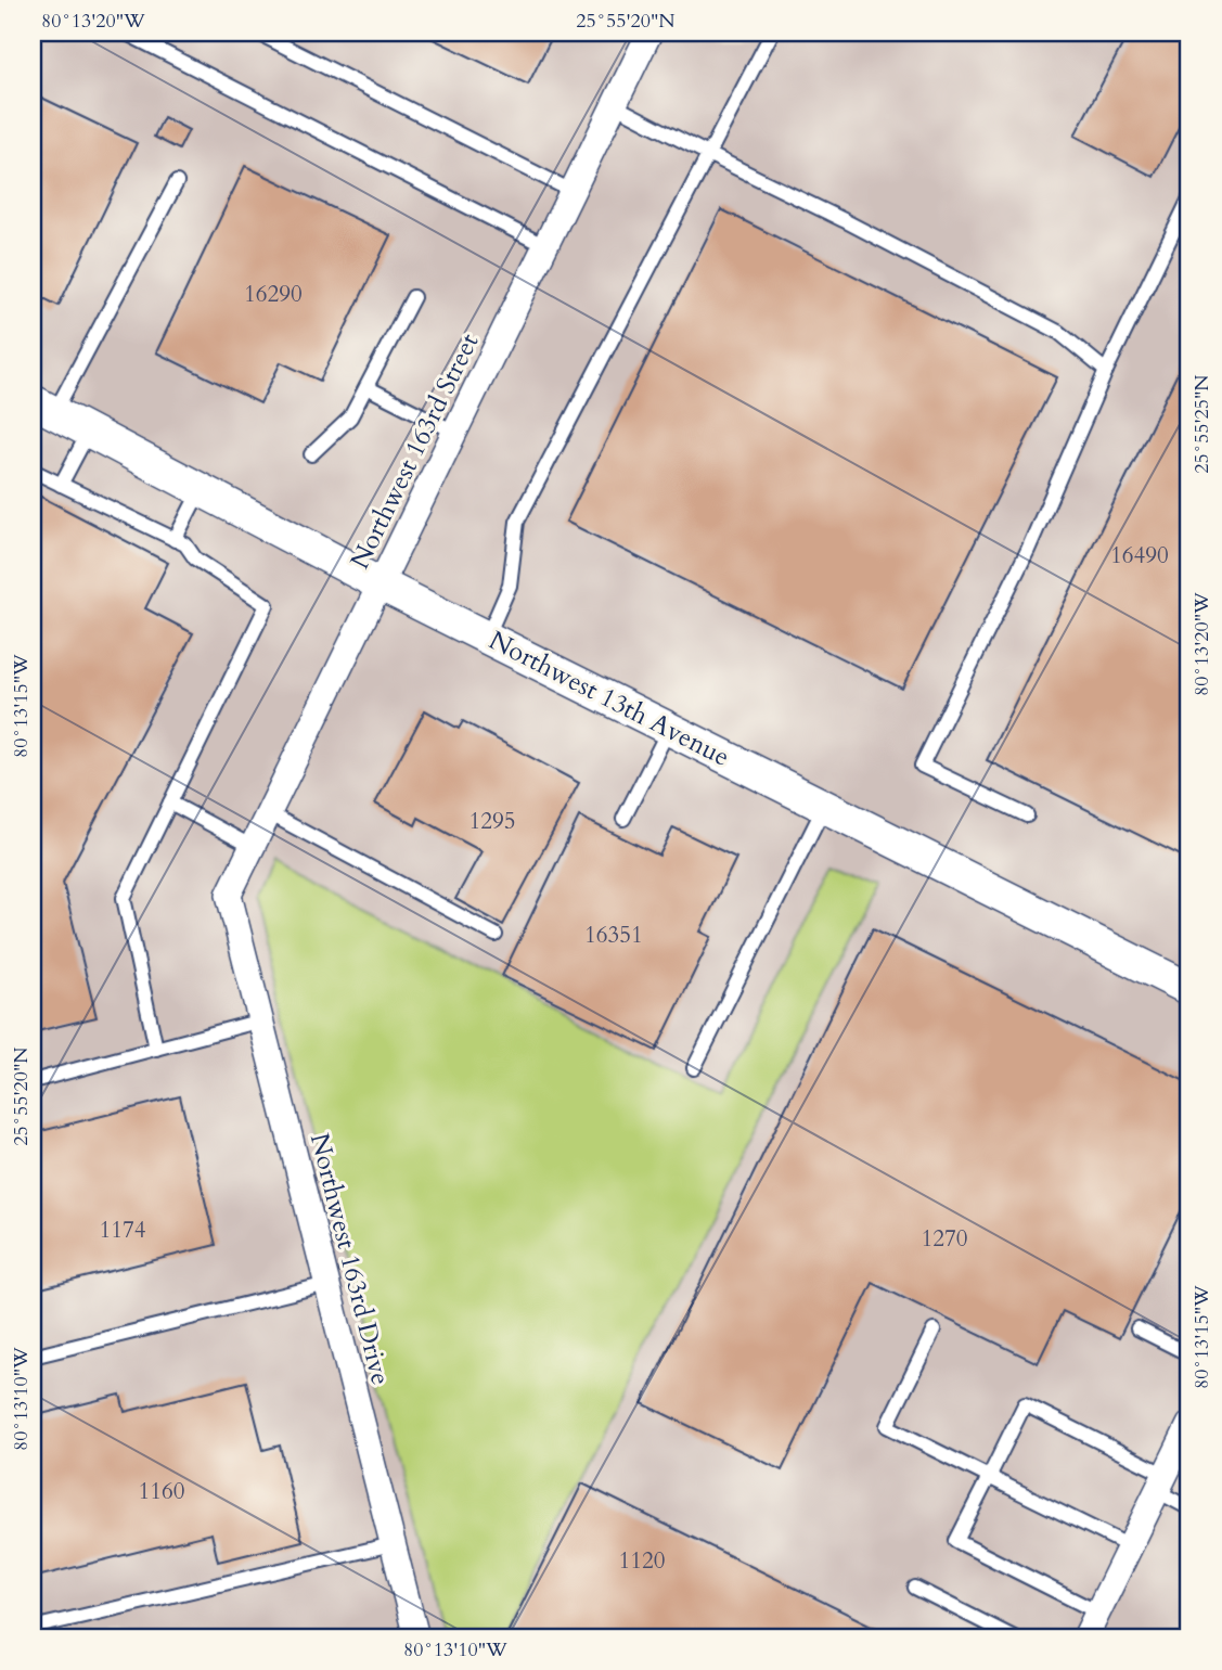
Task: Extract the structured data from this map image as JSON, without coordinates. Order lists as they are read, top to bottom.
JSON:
{
  "streets": {
    "street": ["Northwest 163rd Street", "Northwest 13th Avenue", "Northwest 163rd Drive"]
  },
  "crossings": [
    ["Northwest 163rd Street", "Northwest 13th Avenue"],
    ["Northwest 163rd Street", "Northwest 163rd Drive"]
  ],
  "house_numbers": [
    "16290",
    "16490",
    "1295",
    "16351",
    "1174",
    "1270",
    "1160",
    "1120"
  ],
  "coordinates": [
    "80°13'20\"W",
    "25°55'20\"N",
    "25°55'25\"N",
    "80°13'15\"W",
    "80°13'10\"W"
  ]
}
